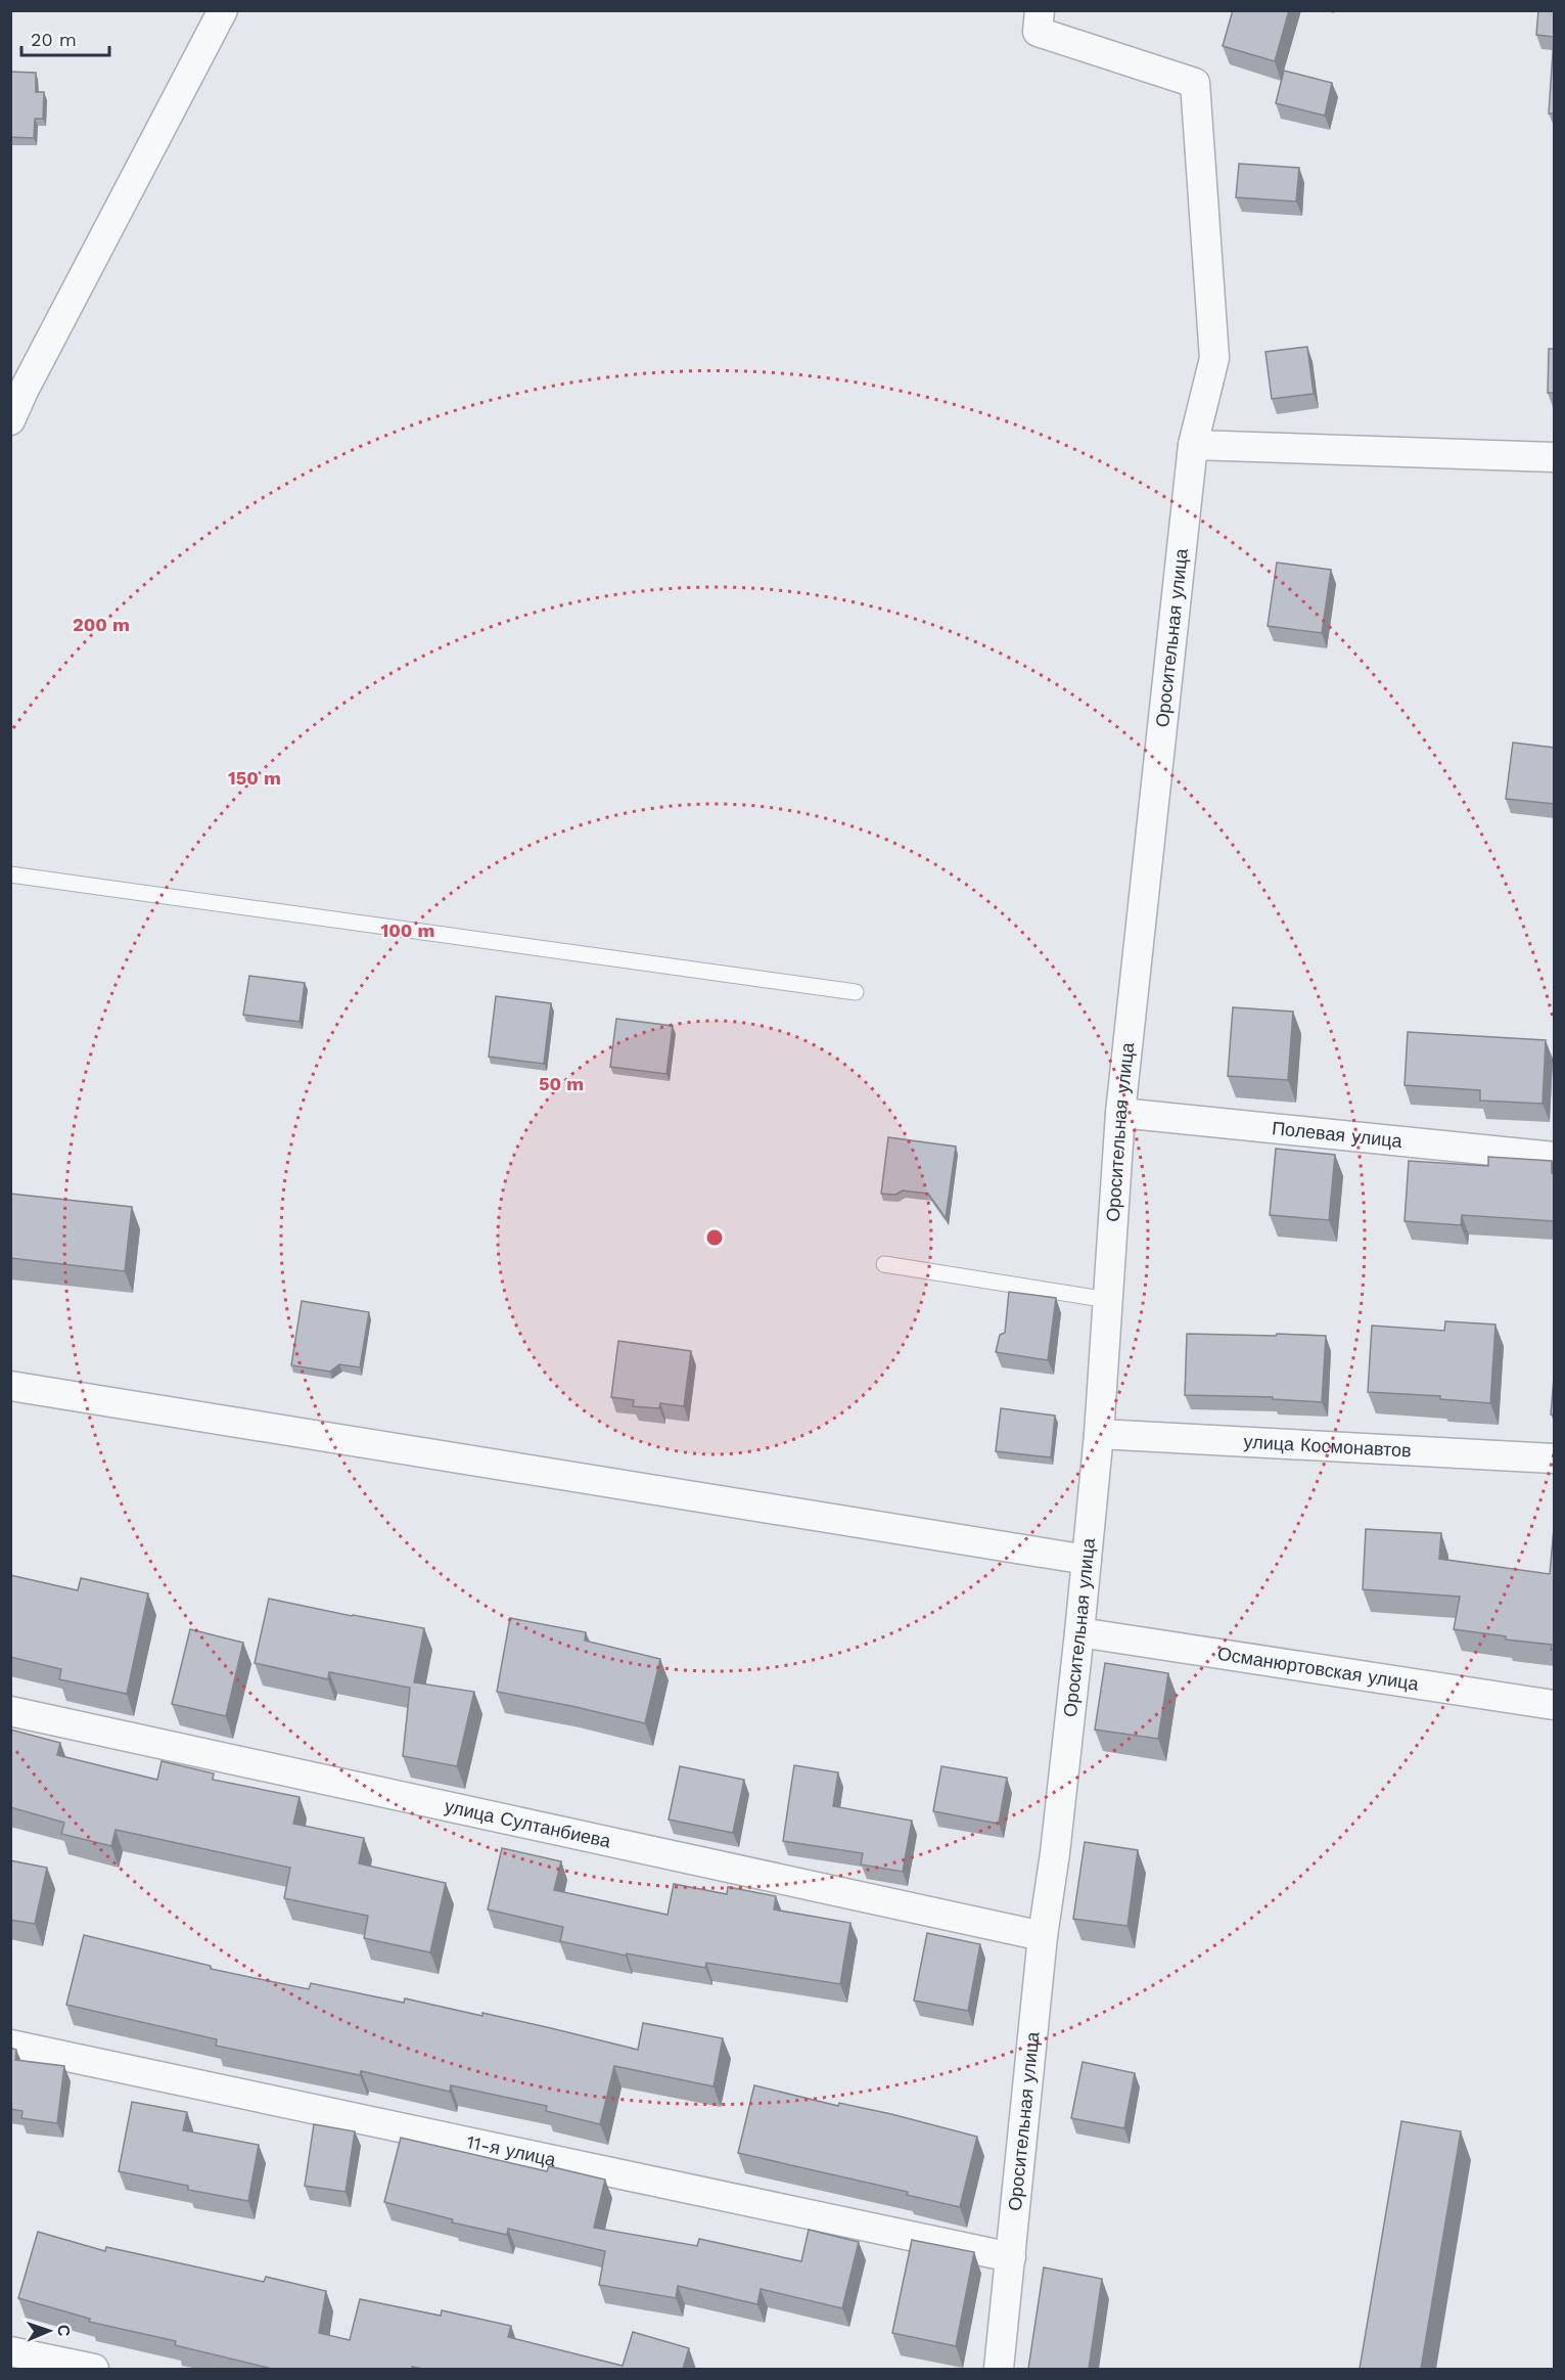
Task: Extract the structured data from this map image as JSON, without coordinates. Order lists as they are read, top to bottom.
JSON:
{
  "streets": {
    "street": [
      "Оросительная улица",
      "Полевая улица",
      "улица Космонавтов",
      "Османюртовская улица",
      "улица Султанбиева",
      "11-я улица"
    ]
  },
  "crossings": [
    ["Оросительная улица", "Полевая улица"],
    ["Оросительная улица", "улица Космонавтов"],
    ["Оросительная улица", "Османюртовская улица"],
    ["Оросительная улица", "улица Султанбиева"],
    ["Оросительная улица", "11-я улица"]
  ],
  "scale_bar": "20 m",
  "north": "right",
  "rings": [
    "200 m",
    "150 m",
    "100 m",
    "50 m"
  ]
}
